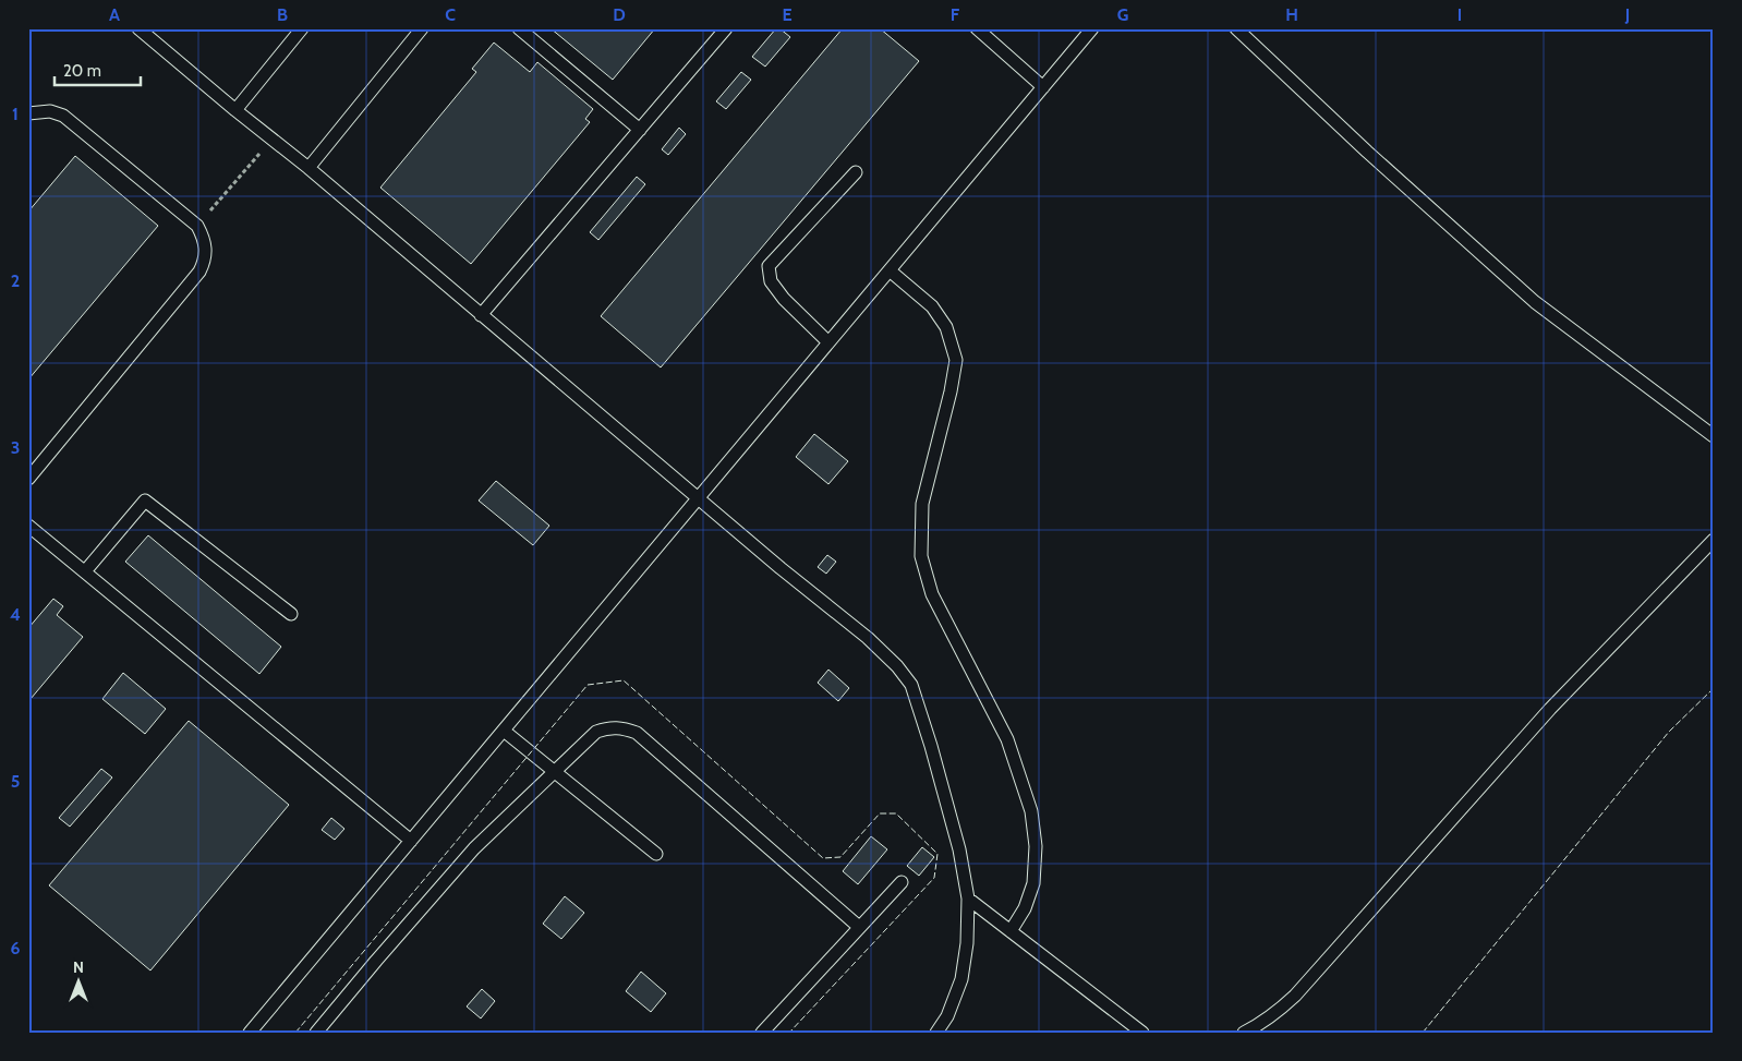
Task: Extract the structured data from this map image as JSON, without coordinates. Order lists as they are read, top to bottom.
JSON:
{
  "scale_bar": "20 m",
  "north": "top",
  "grid": {
    "columns": [
      "A",
      "B",
      "C",
      "D",
      "E",
      "F",
      "G",
      "H",
      "I",
      "J"
    ],
    "rows": [
      "1",
      "2",
      "3",
      "4",
      "5",
      "6"
    ]
  }
}
